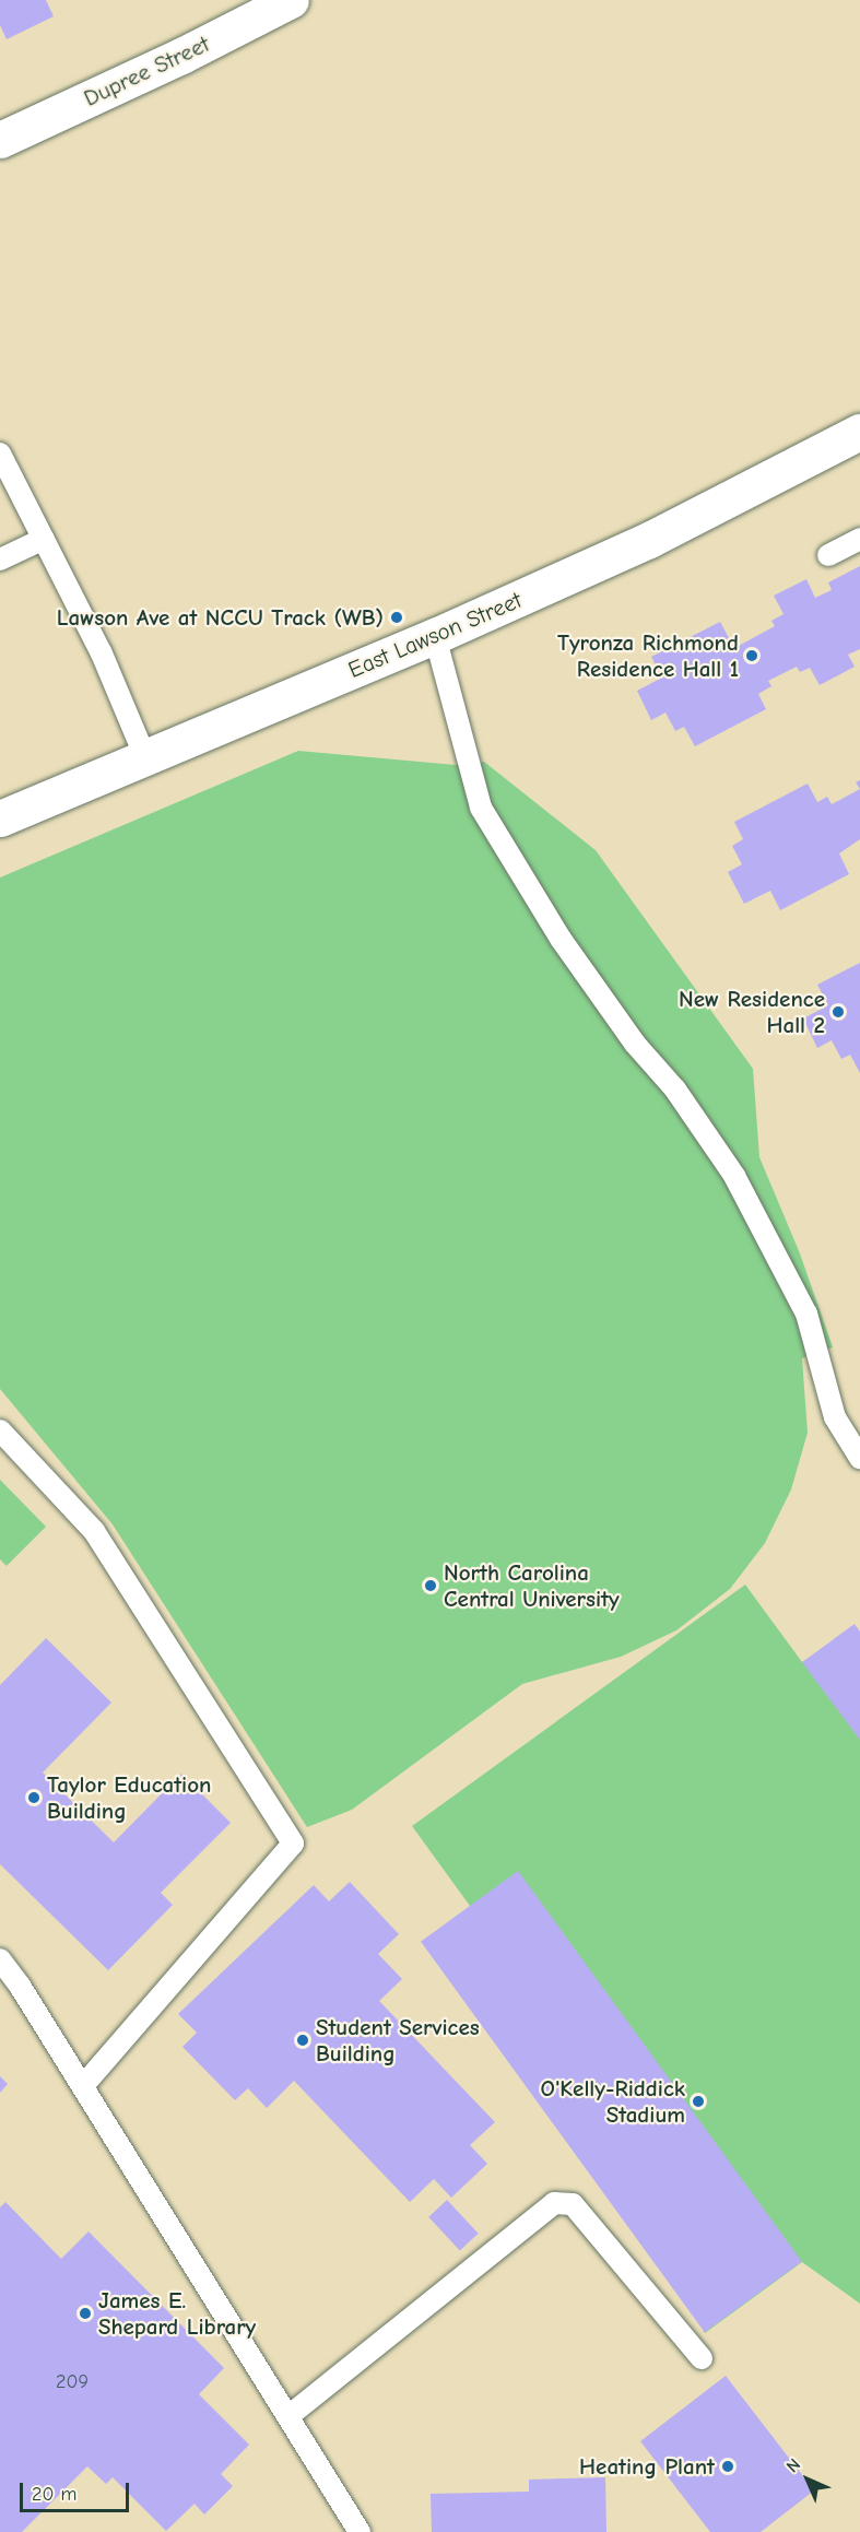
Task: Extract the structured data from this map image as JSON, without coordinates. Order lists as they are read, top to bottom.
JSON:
{
  "streets": {
    "street": ["Dupree Street", "East Lawson Street"]
  },
  "places": [
    "Lawson Ave at NCCU Track (WB)",
    "Tyronza Richmond Residence Hall 1",
    "New Residence Hall 2",
    "North Carolina Central University",
    "Taylor Education Building",
    "Student Services Building",
    "O'Kelly-Riddick Stadium",
    "James E. Shepard Library",
    "Heating Plant"
  ],
  "house_numbers": ["209"],
  "scale_bar": "20 m",
  "north": "top left"
}
